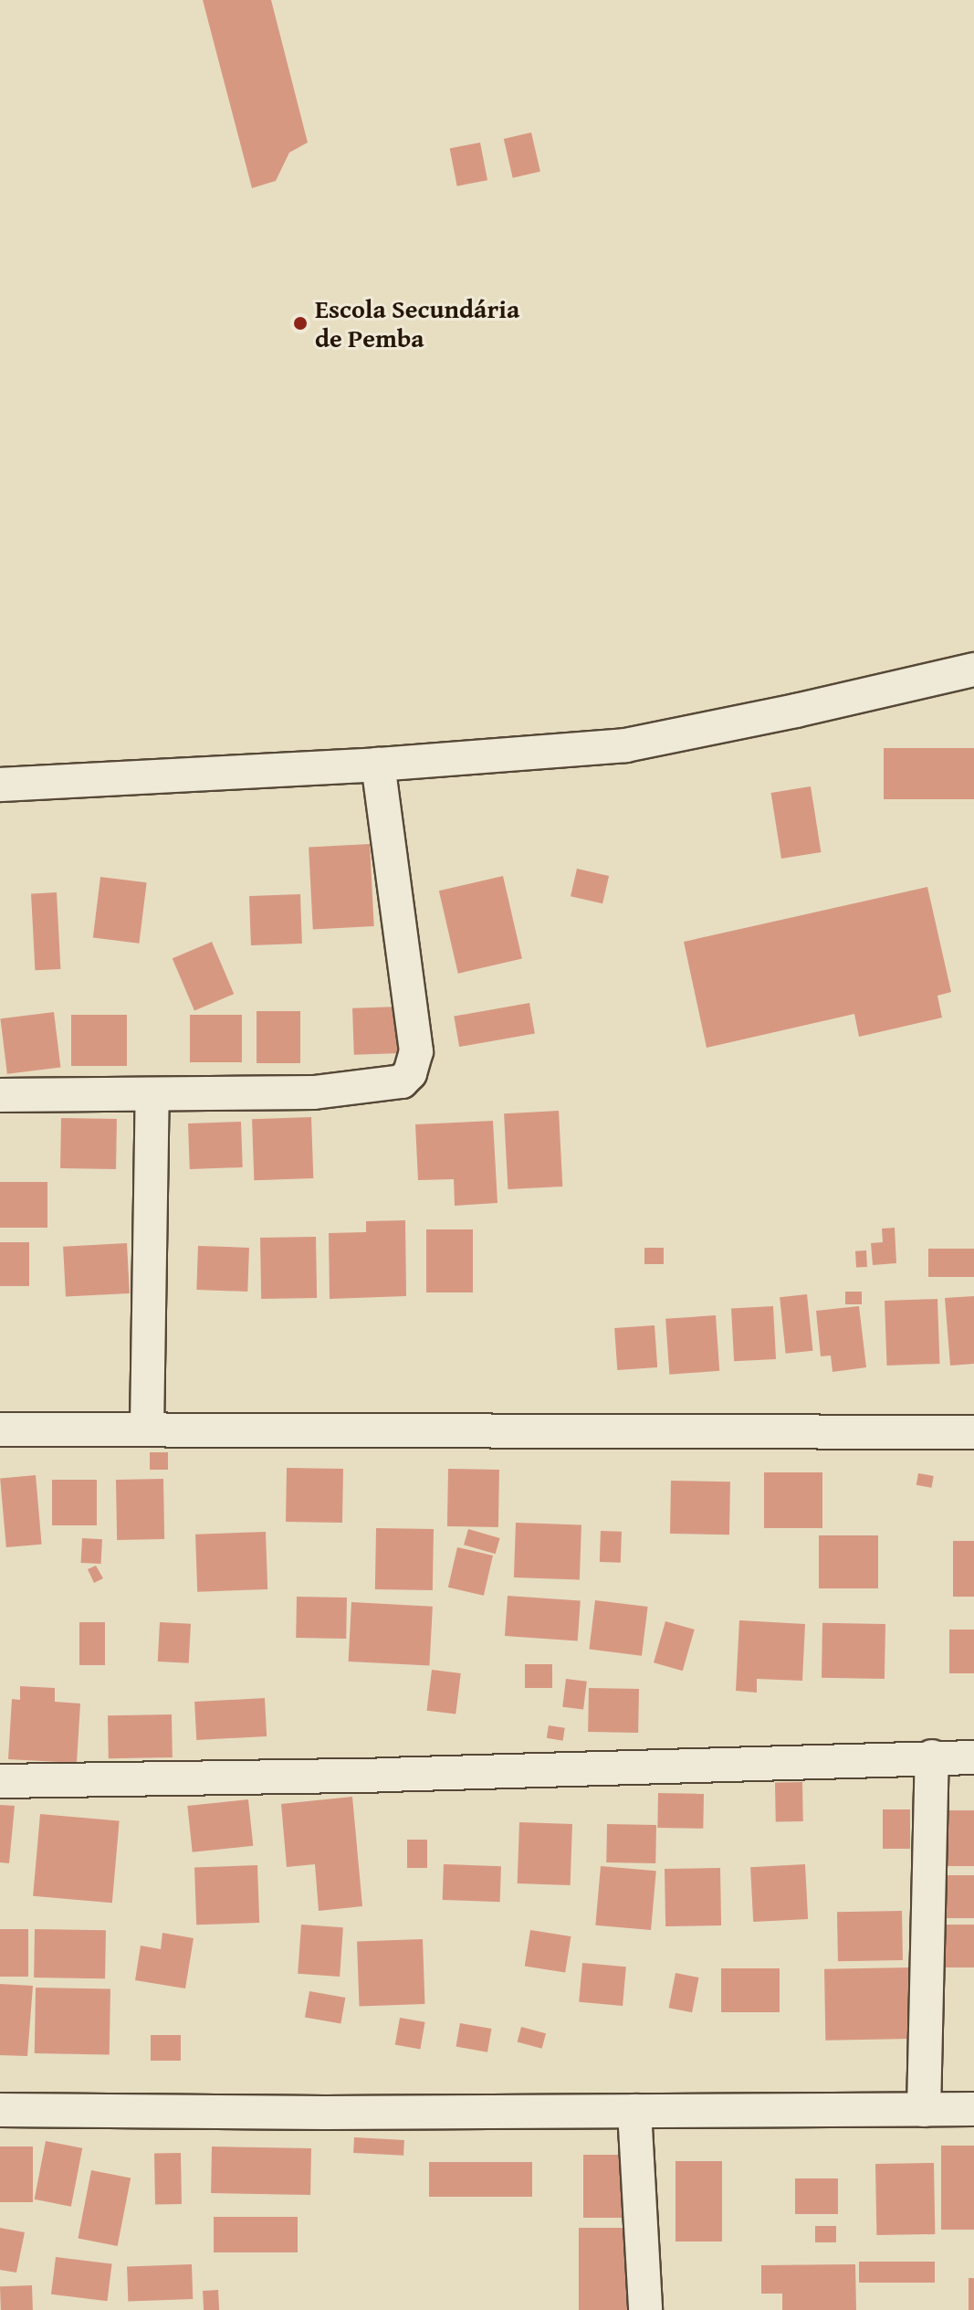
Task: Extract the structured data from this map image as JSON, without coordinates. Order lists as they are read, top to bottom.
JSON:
{
  "places": ["Escola Secundária de Pemba"]
}
